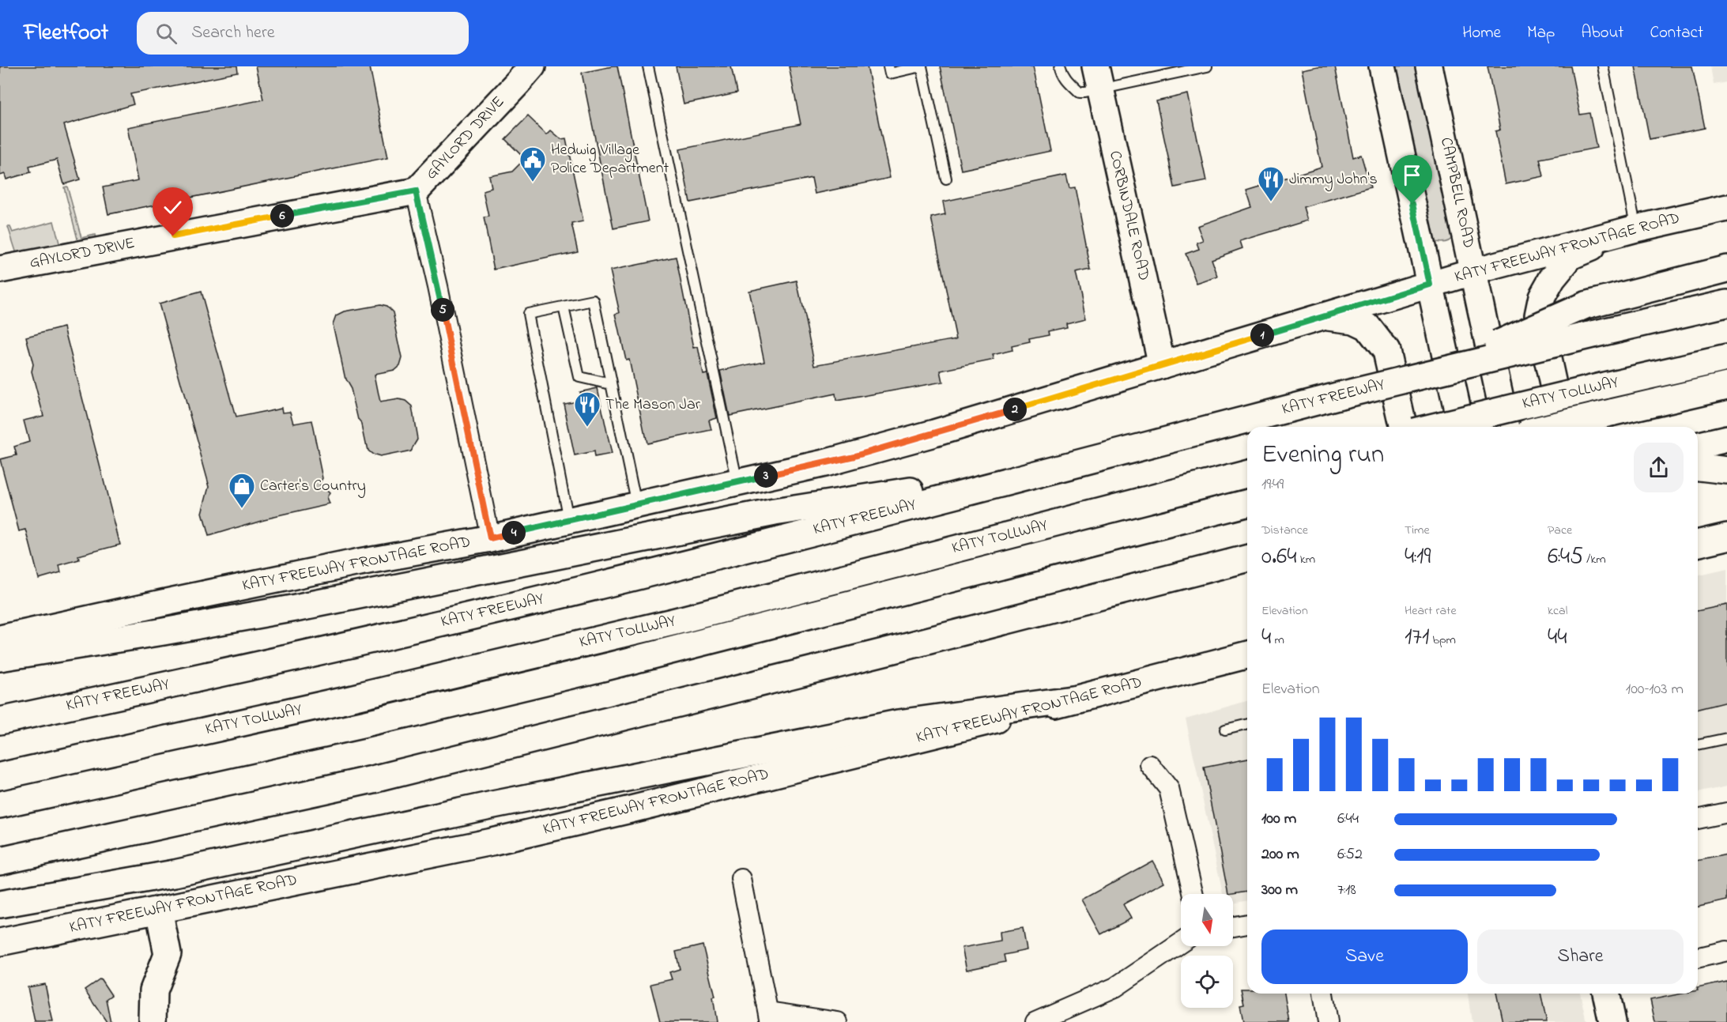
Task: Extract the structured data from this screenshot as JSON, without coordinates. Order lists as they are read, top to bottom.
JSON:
{
  "streets": {
    "main road": [
      "GAYLORD DRIVE",
      "CAMPBELL ROAD",
      "CORBINDALE ROAD",
      "KATY FREEWAY FRONTAGE ROAD",
      "KATY TOLLWAY",
      "KATY FREEWAY"
    ]
  },
  "crossings": [
    ["CAMPBELL ROAD", "KATY FREEWAY FRONTAGE ROAD"],
    ["CORBINDALE ROAD", "KATY FREEWAY FRONTAGE ROAD"]
  ],
  "places": {
    "public building": ["Hedwig Village Police Department"],
    "restaurant": ["Jimmy John's", "The Mason Jar"],
    "shop": ["Carter's Country"]
  },
  "north": "bottom",
  "page": {
    "header": "Fleetfoot",
    "search": "Search here",
    "nav": [
      "Home",
      "Map",
      "About",
      "Contact"
    ],
    "pins": [
      "6",
      "5",
      "1",
      "2",
      "3",
      "4"
    ],
    "heading": ["Evening run", "19:49"],
    "stats": [
      ["Distance", "0.64 km"],
      ["Time", "4:19"],
      ["Pace", "6:45 /km"],
      ["Elevation", "4 m"],
      ["Heart rate", "171 bpm"],
      ["kcal", "44"]
    ],
    "chart": ["Elevation", "100–103 m"],
    "list": [
      {
        "name": "100 m",
        "note": "6:44"
      },
      {
        "name": "200 m",
        "note": "6:52"
      },
      {
        "name": "300 m",
        "note": "7:18"
      }
    ],
    "buttons": ["Save", "Share"]
  }
}
